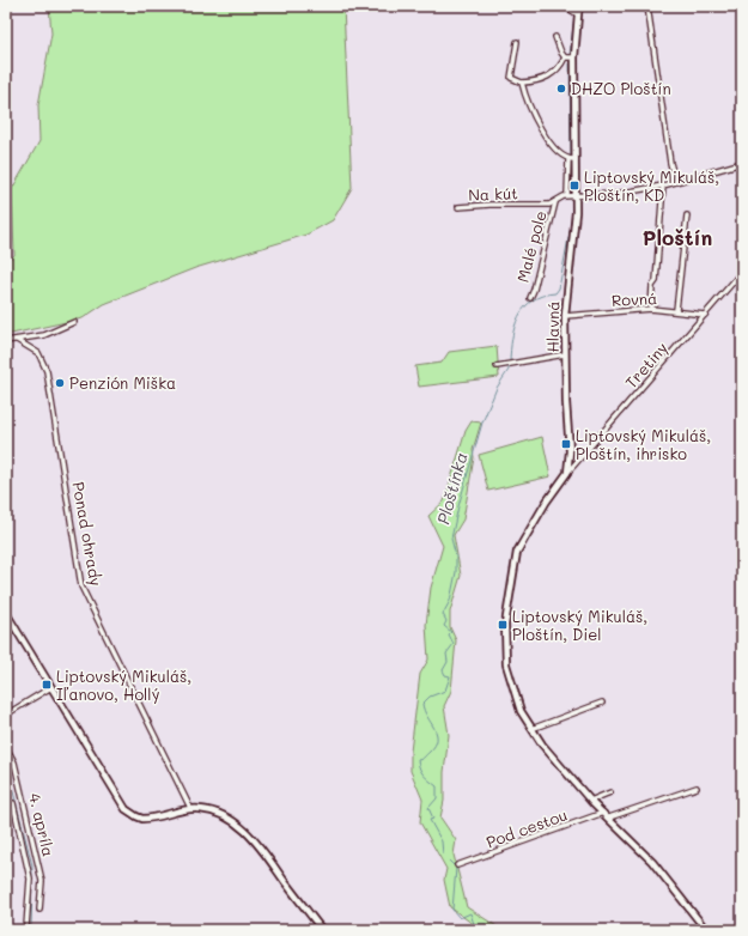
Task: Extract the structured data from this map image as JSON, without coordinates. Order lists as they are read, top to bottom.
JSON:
{
  "streets": {
    "street": [
      "Na kút",
      "Malé pole",
      "Rovná",
      "Hlavná",
      "Tretiny",
      "Ponad ohrady",
      "4. apríla",
      "Pod cestou"
    ]
  },
  "crossings": [
    ["Na kút", "Malé pole"],
    ["Na kút", "Hlavná"],
    ["Rovná", "Hlavná"],
    ["Rovná", "Tretiny"],
    ["Hlavná", "Tretiny"]
  ],
  "districts": ["Ploštín"],
  "water": ["Ploštínka"],
  "places": {
    "other": ["DHZO Ploštín", "Penzión Miška"],
    "transit": [
      "Liptovský Mikuláš, Ploštín, KD",
      "Liptovský Mikuláš, Ploštín, ihrisko",
      "Liptovský Mikuláš, Ploštín, Diel",
      "Liptovský Mikuláš, Iľanovo, Hollý"
    ]
  }
}
